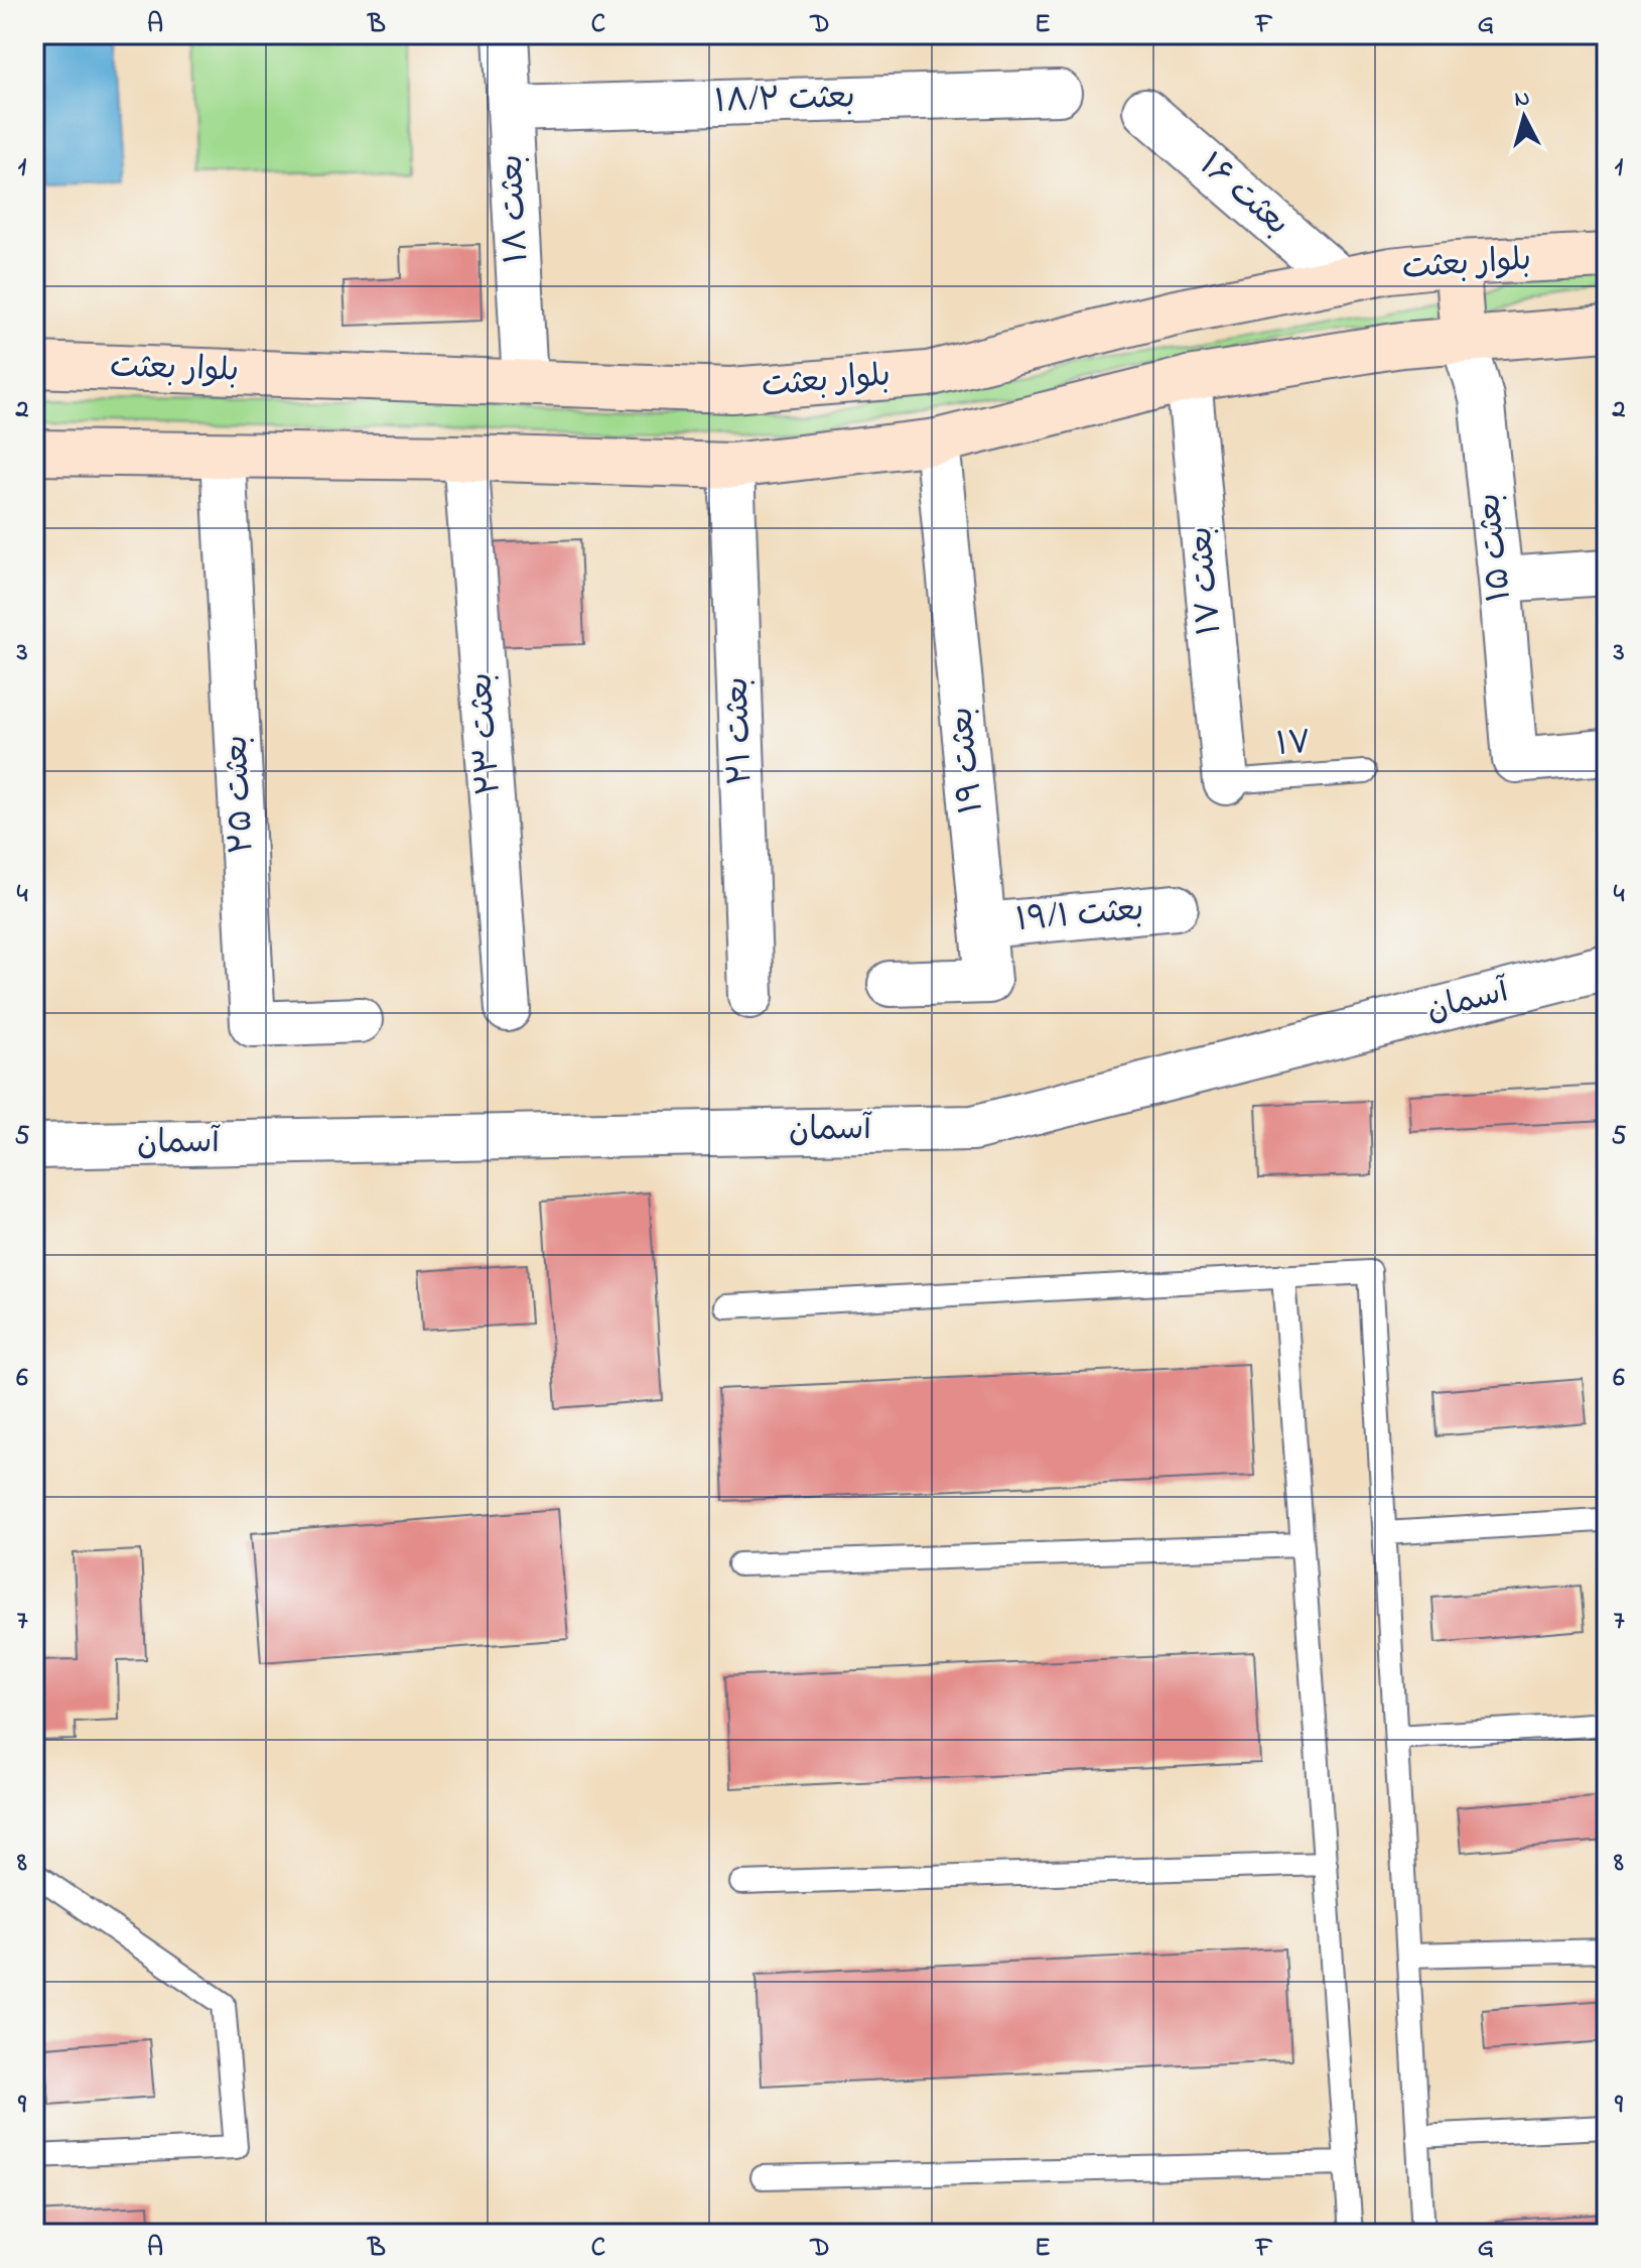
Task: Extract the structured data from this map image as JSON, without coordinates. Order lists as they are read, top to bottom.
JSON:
{
  "streets": {
    "main road": ["بلوار بعثت"],
    "street": [
      "۱۸/۲ بعثت",
      "بعثت ۱۶",
      "بعثت ۱۸",
      "بعثت ۱۵",
      "بعثت ۱۷",
      "۲۱ بعثت",
      "۲۳ بعثت",
      "بعثت ۱۹",
      "۲۵ بعثت",
      "۱۹/۱ بعثت",
      "آسمان"
    ],
    "lane": ["۱۷"]
  },
  "crossings": [
    ["۱۸/۲ بعثت", "بعثت ۱۸"],
    ["بعثت ۱۶", "بلوار بعثت"],
    ["بعثت ۱۸", "بلوار بعثت"],
    ["بعثت ۱۷", "۱۷"],
    ["بعثت ۱۹", "۱۹/۱ بعثت"]
  ],
  "north": "top",
  "grid": {
    "columns": [
      "A",
      "B",
      "C",
      "D",
      "E",
      "F",
      "G"
    ],
    "rows": [
      "1",
      "2",
      "3",
      "4",
      "5",
      "6",
      "7",
      "8",
      "9"
    ]
  }
}
